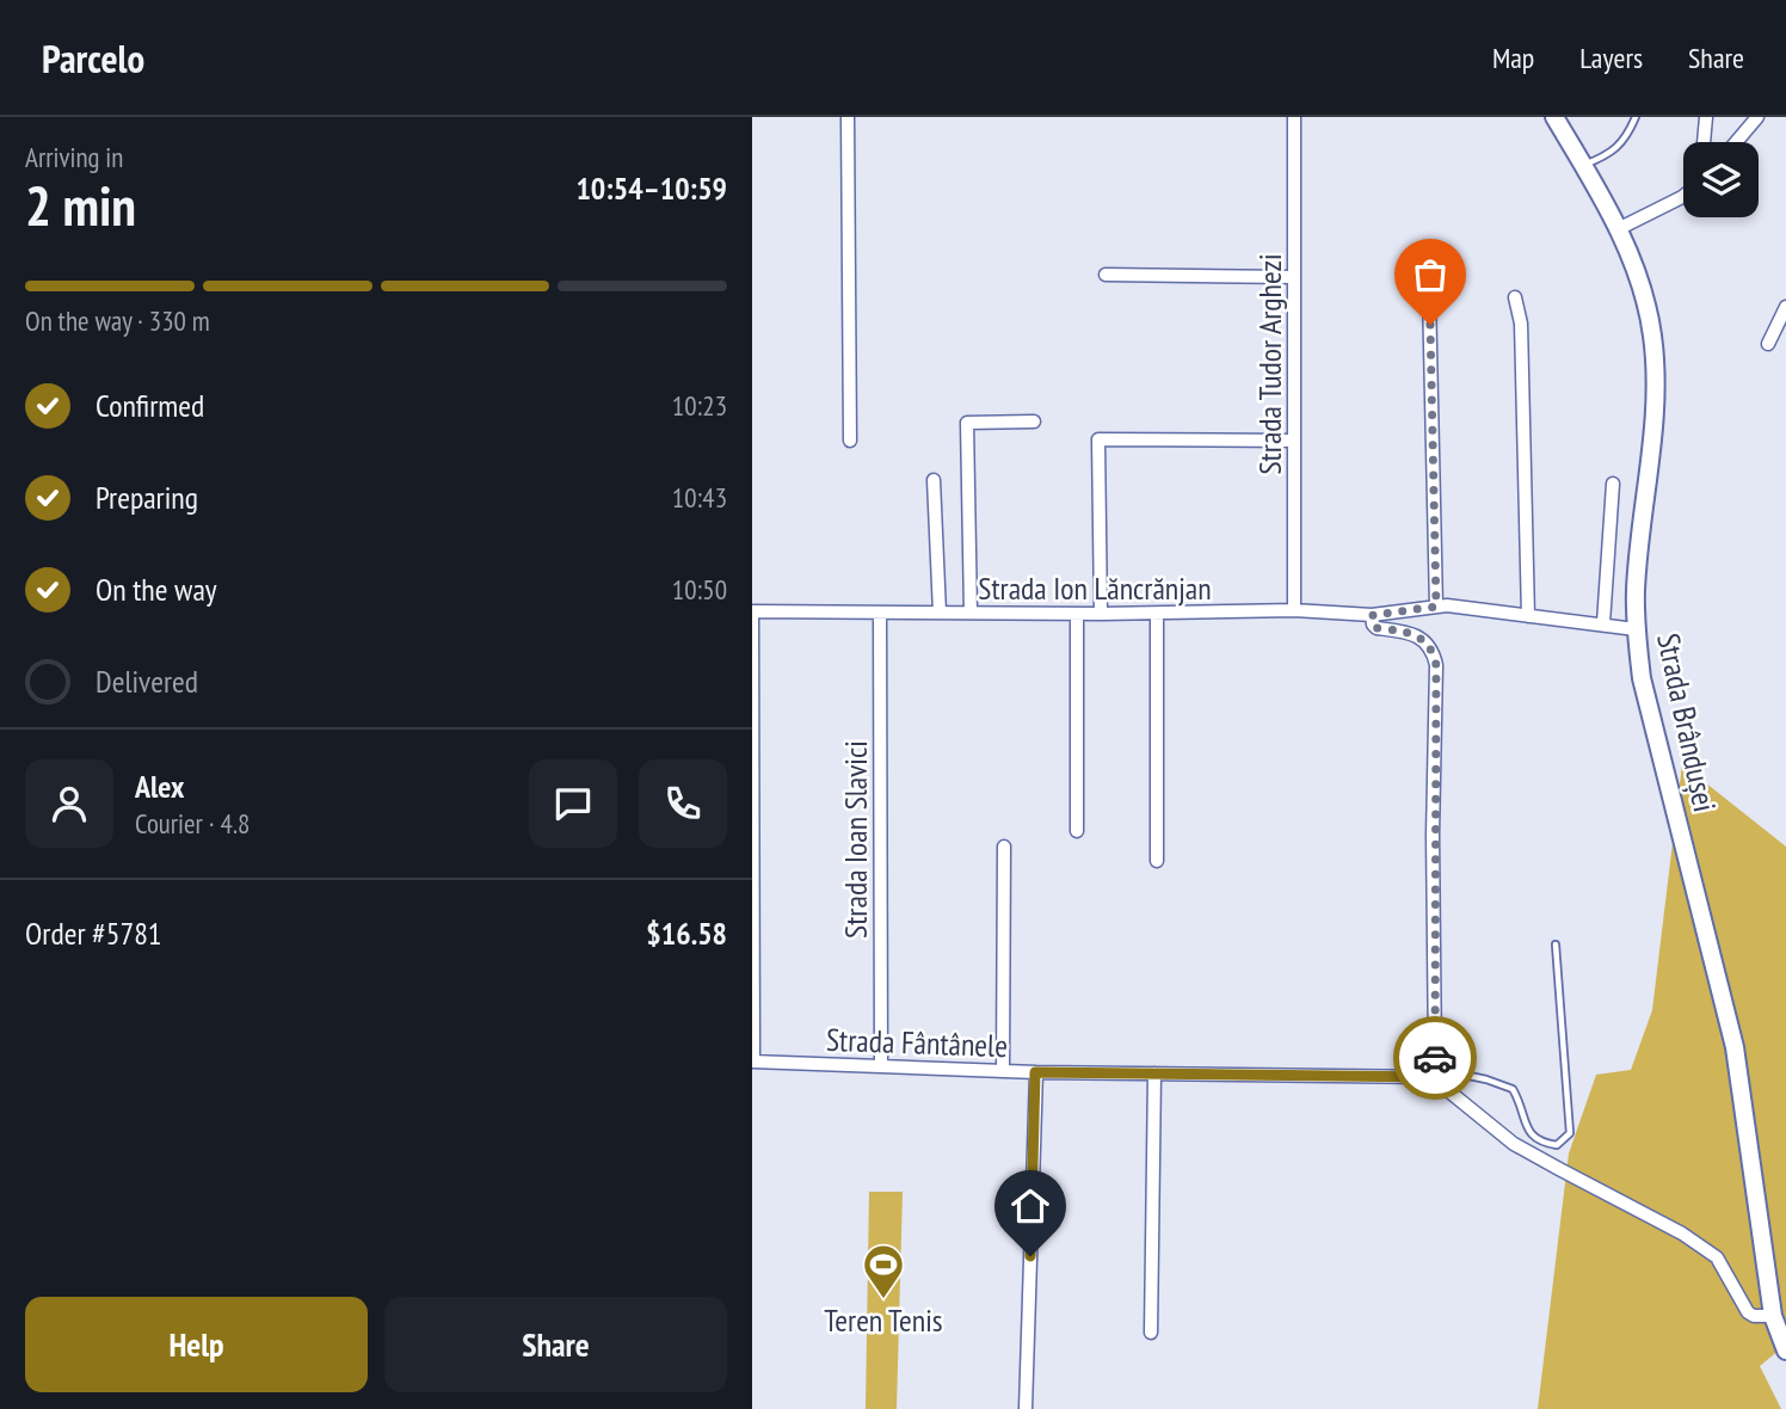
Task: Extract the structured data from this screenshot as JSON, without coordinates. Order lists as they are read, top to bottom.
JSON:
{
  "streets": {
    "main road": ["Strada Brândușei"],
    "street": [
      "Strada Tudor Arghezi",
      "Strada Ion Lăncrănjan",
      "Strada Ioan Slavici",
      "Strada Fântânele"
    ]
  },
  "crossings": [
    ["Strada Tudor Arghezi", "Strada Ion Lăncrănjan"],
    ["Strada Ion Lăncrănjan", "Strada Brândușei"],
    ["Strada Ion Lăncrănjan", "Strada Ioan Slavici"],
    ["Strada Ioan Slavici", "Strada Fântânele"]
  ],
  "places": {
    "sports": ["Teren Tenis"]
  },
  "page": {
    "header": "Parcelo",
    "nav": ["Map", "Layers", "Share"],
    "heading": ["2 min", "Arriving in", "10:54–10:59"],
    "panel": [
      "Alex",
      "Courier · 4.8",
      "Order #5781",
      "$16.58"
    ],
    "bar": "On the way · 330 m",
    "list": [
      ["Confirmed", "10:23"],
      ["Preparing", "10:43"],
      ["On the way", "10:50"],
      "Delivered"
    ],
    "buttons": ["Help", "Share"]
  }
}
